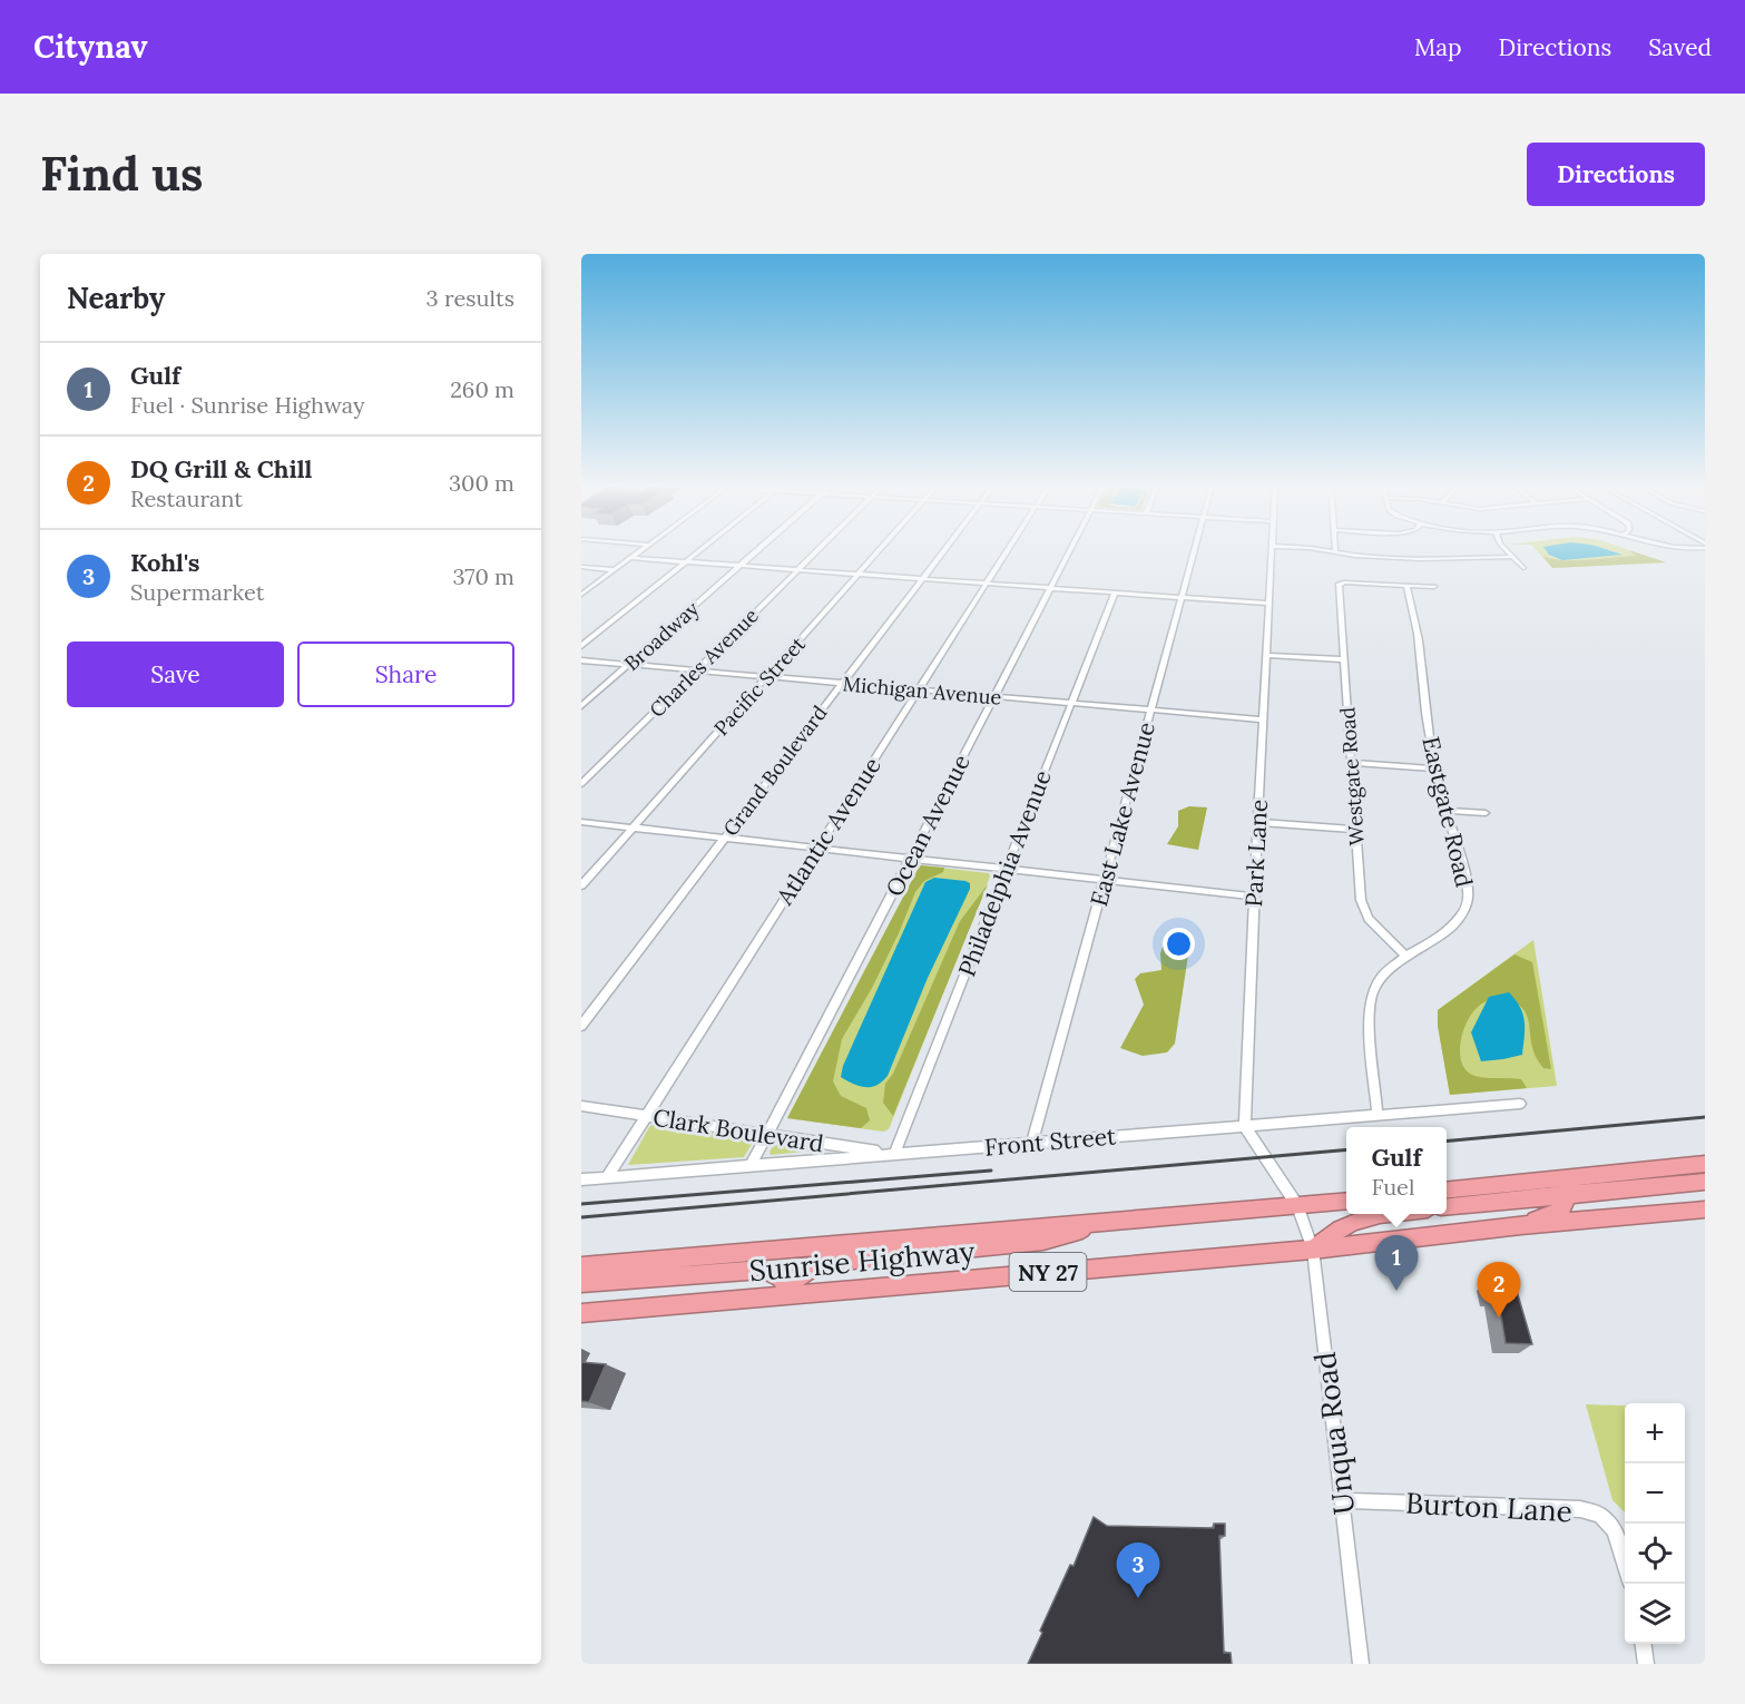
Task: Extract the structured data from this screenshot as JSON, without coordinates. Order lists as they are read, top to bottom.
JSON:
{
  "streets": {
    "highway": ["Sunrise Highway", "NY 27"],
    "street": [
      "Broadway",
      "Charles Avenue",
      "Pacific Street",
      "Michigan Avenue",
      "Grand Boulevard",
      "Westgate Road",
      "Eastgate Road",
      "East Lake Avenue",
      "Ocean Avenue",
      "Atlantic Avenue",
      "Park Lane",
      "Philadelphia Avenue",
      "Clark Boulevard",
      "Front Street",
      "Unqua Road",
      "Burton Lane"
    ]
  },
  "crossings": [
    ["Broadway", "Michigan Avenue"],
    ["Charles Avenue", "Michigan Avenue"],
    ["Pacific Street", "Michigan Avenue"],
    ["Michigan Avenue", "Grand Boulevard"],
    ["Michigan Avenue", "East Lake Avenue"],
    ["Michigan Avenue", "Ocean Avenue"],
    ["Michigan Avenue", "Atlantic Avenue"],
    ["Michigan Avenue", "Park Lane"],
    ["Michigan Avenue", "Philadelphia Avenue"],
    ["Westgate Road", "Eastgate Road"],
    ["Eastgate Road", "Front Street"],
    ["East Lake Avenue", "Front Street"],
    ["Ocean Avenue", "Clark Boulevard"],
    ["Ocean Avenue", "Front Street"],
    ["Atlantic Avenue", "Clark Boulevard"],
    ["Atlantic Avenue", "Front Street"],
    ["Park Lane", "Front Street"],
    ["Philadelphia Avenue", "Clark Boulevard"],
    ["Philadelphia Avenue", "Front Street"],
    ["Clark Boulevard", "Front Street"],
    ["Sunrise Highway", "Unqua Road"],
    ["Unqua Road", "Burton Lane"]
  ],
  "page": {
    "header": "Citynav",
    "nav": ["Map", "Directions", "Saved"],
    "buttons": [
      "Directions",
      ["Save", "Share"]
    ],
    "title": "Find us",
    "heading": ["Nearby", "3 results"],
    "list": [
      {
        "mark": "1",
        "name": "Gulf",
        "note": "Fuel · Sunrise Highway",
        "value": "260 m"
      },
      {
        "mark": "2",
        "name": "DQ Grill & Chill",
        "note": "Restaurant",
        "value": "300 m"
      },
      {
        "mark": "3",
        "name": "Kohl's",
        "note": "Supermarket",
        "value": "370 m"
      }
    ],
    "popup": ["Gulf", "Fuel"],
    "pins": ["1", "2", "3"],
    "map_buttons": ["+", "−"]
  }
}
